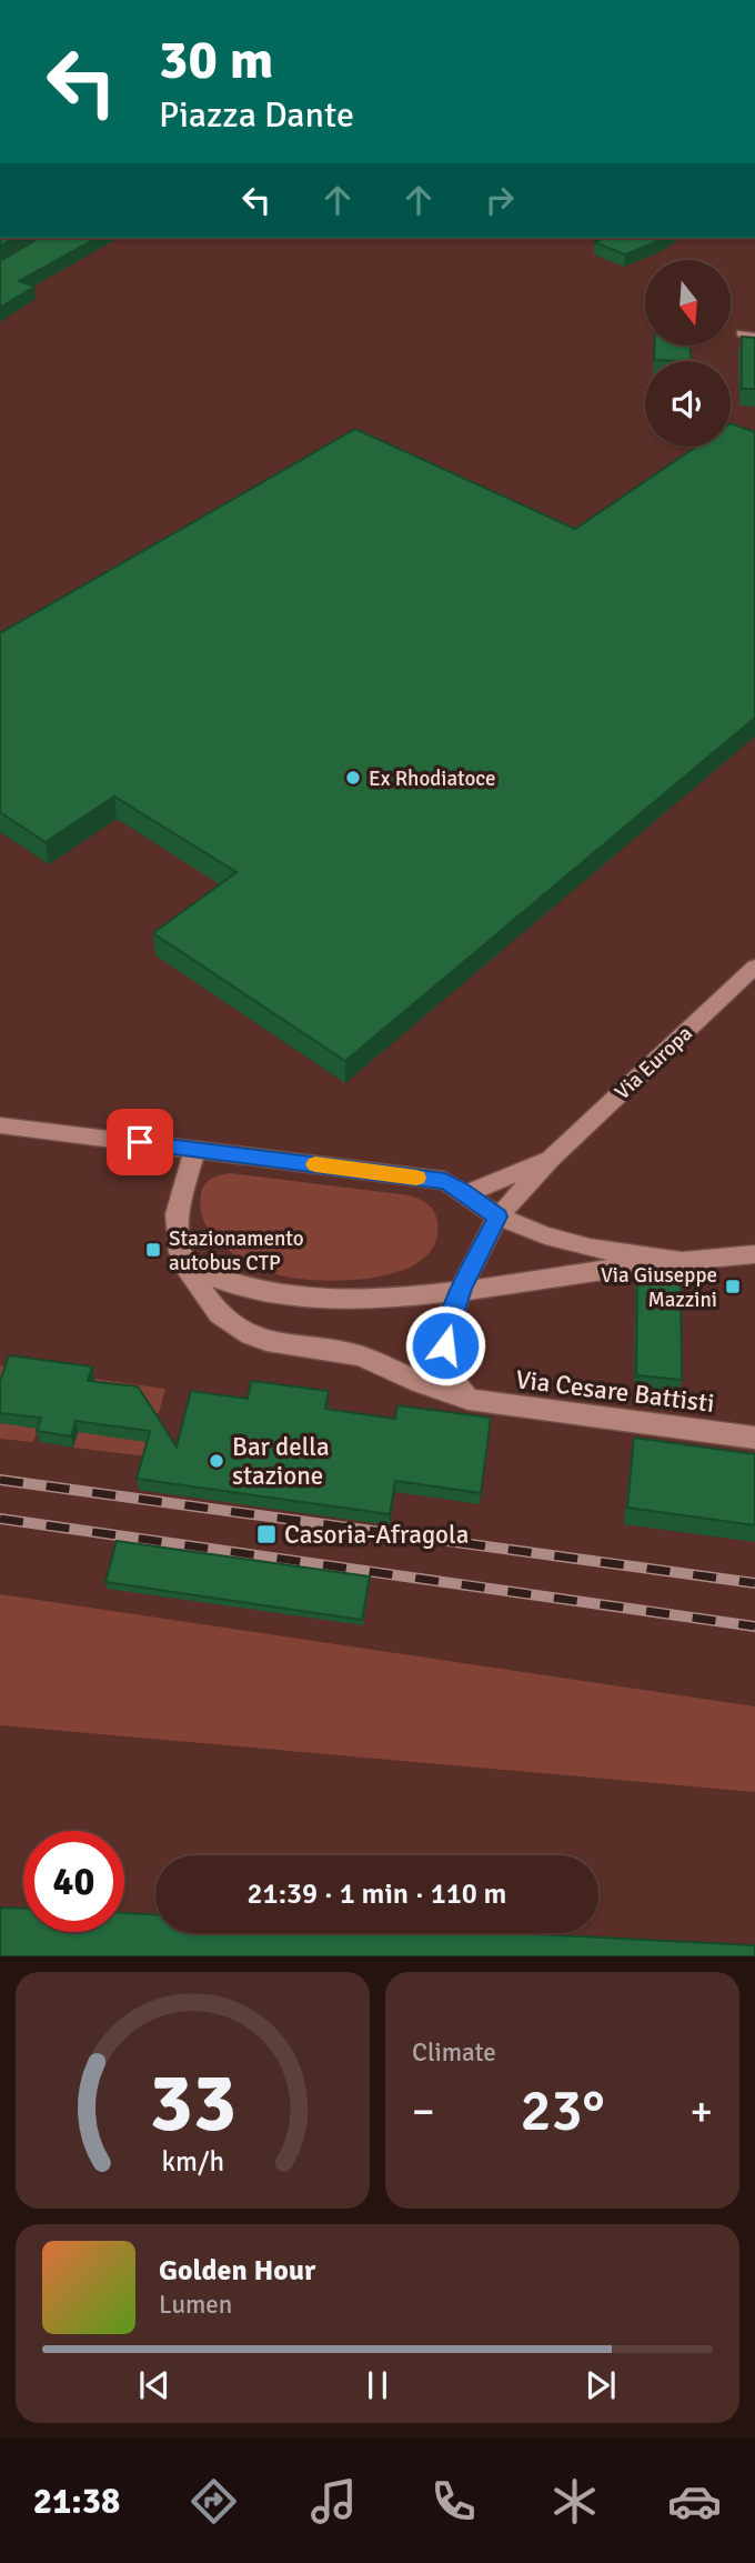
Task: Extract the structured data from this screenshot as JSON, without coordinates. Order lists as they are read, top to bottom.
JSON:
{
  "streets": {
    "street": ["Via Europa", "Via Cesare Battisti"]
  },
  "crossings": [
    ["Via Europa", "Via Cesare Battisti"]
  ],
  "places": {
    "other": ["Ex Rhodiatoce", "Bar della stazione"],
    "transit": ["Stazionamento autobus CTP", "Via Giuseppe Mazzini", "Casoria-Afragola"]
  },
  "north": "bottom",
  "page": {
    "turn": ["30 m", "Piazza Dante"],
    "limit": "40",
    "trip": "21:39 · 1 min · 110 m",
    "tile": "Climate",
    "heat": ["−", "23°", "+"],
    "song": ["Golden Hour", "Lumen"],
    "tabs": "21:38",
    "gauge": ["33", "km/h"]
  }
}
